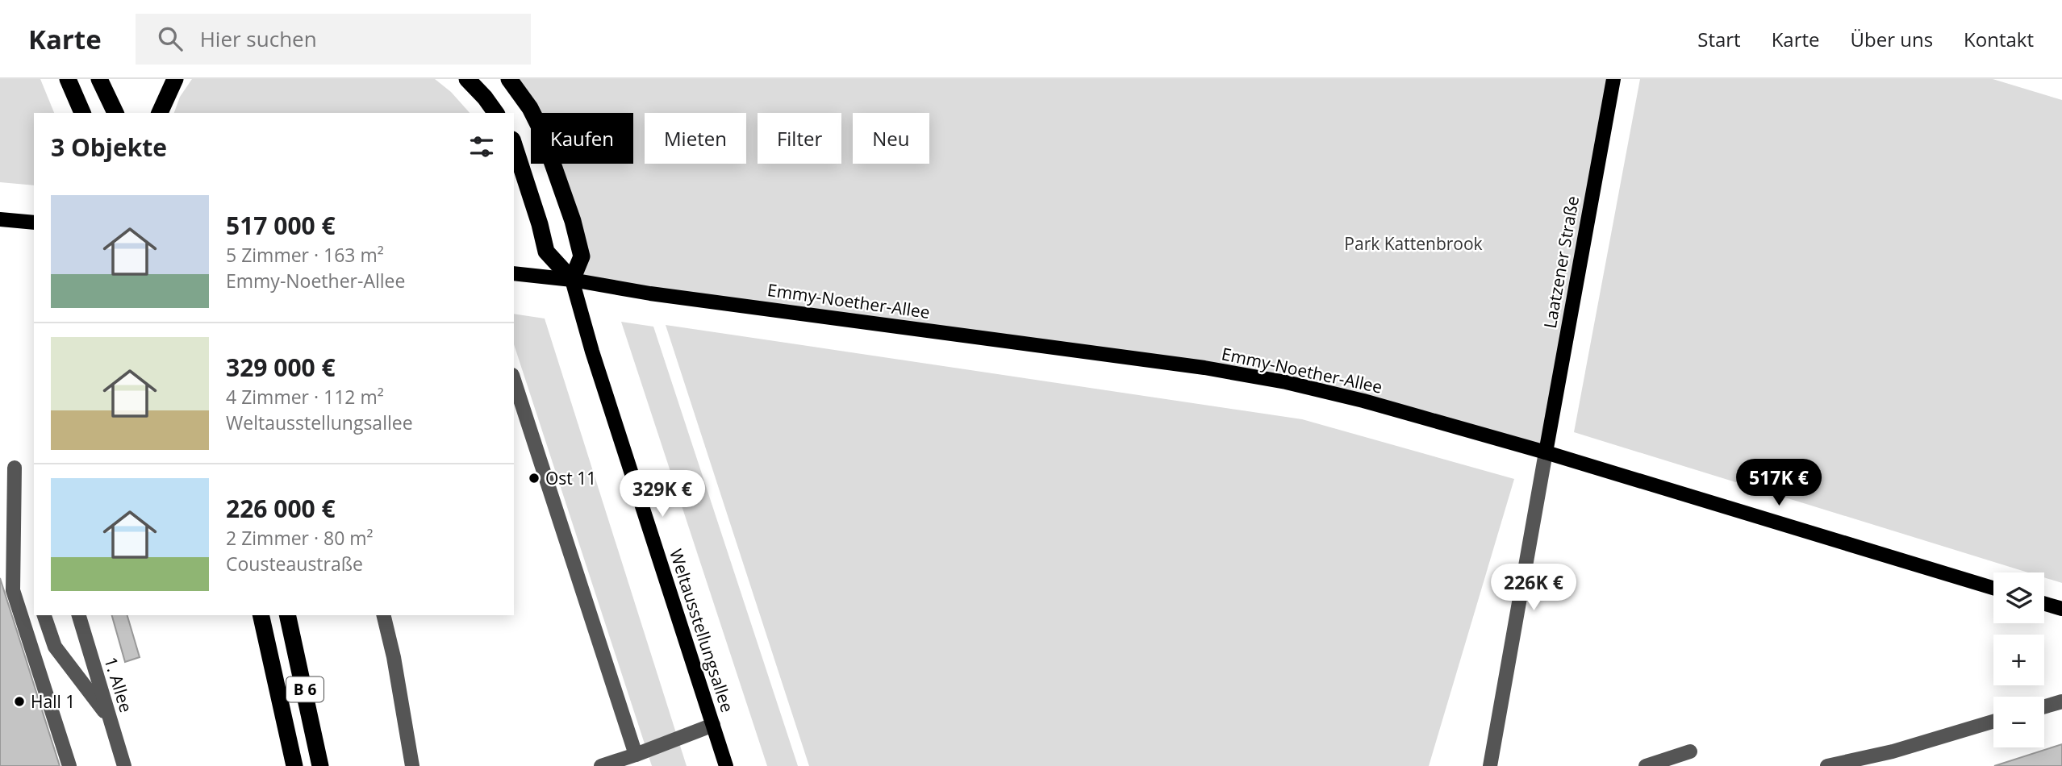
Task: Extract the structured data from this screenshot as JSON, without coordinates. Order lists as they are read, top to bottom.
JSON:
{
  "streets": {
    "highway": ["B 6"],
    "main road": ["Laatzener Straße", "Emmy-Noether-Allee", "Weltausstellungsallee"],
    "street": ["1. Allee"]
  },
  "crossings": [
    ["Laatzener Straße", "Emmy-Noether-Allee"],
    ["Emmy-Noether-Allee", "Weltausstellungsallee"]
  ],
  "parks": ["Park Kattenbrook"],
  "places": ["Ost 11", "Hall 1"],
  "page": {
    "header": "Karte",
    "search": "Hier suchen",
    "nav": [
      "Start",
      "Karte",
      "Über uns",
      "Kontakt"
    ],
    "chip": [
      "Kaufen",
      "Mieten",
      "Filter",
      "Neu"
    ],
    "heading": "3 Objekte",
    "list": [
      {
        "name": "517 000 €",
        "note": "5 Zimmer · 163 m² · Emmy-Noether-Allee"
      },
      {
        "name": "329 000 €",
        "note": "4 Zimmer · 112 m² · Weltausstellungsallee"
      },
      {
        "name": "226 000 €",
        "note": "2 Zimmer · 80 m² · Cousteaustraße"
      }
    ],
    "price": ["517K €", "329K €", "226K €"],
    "map_buttons": ["+", "−"]
  }
}
